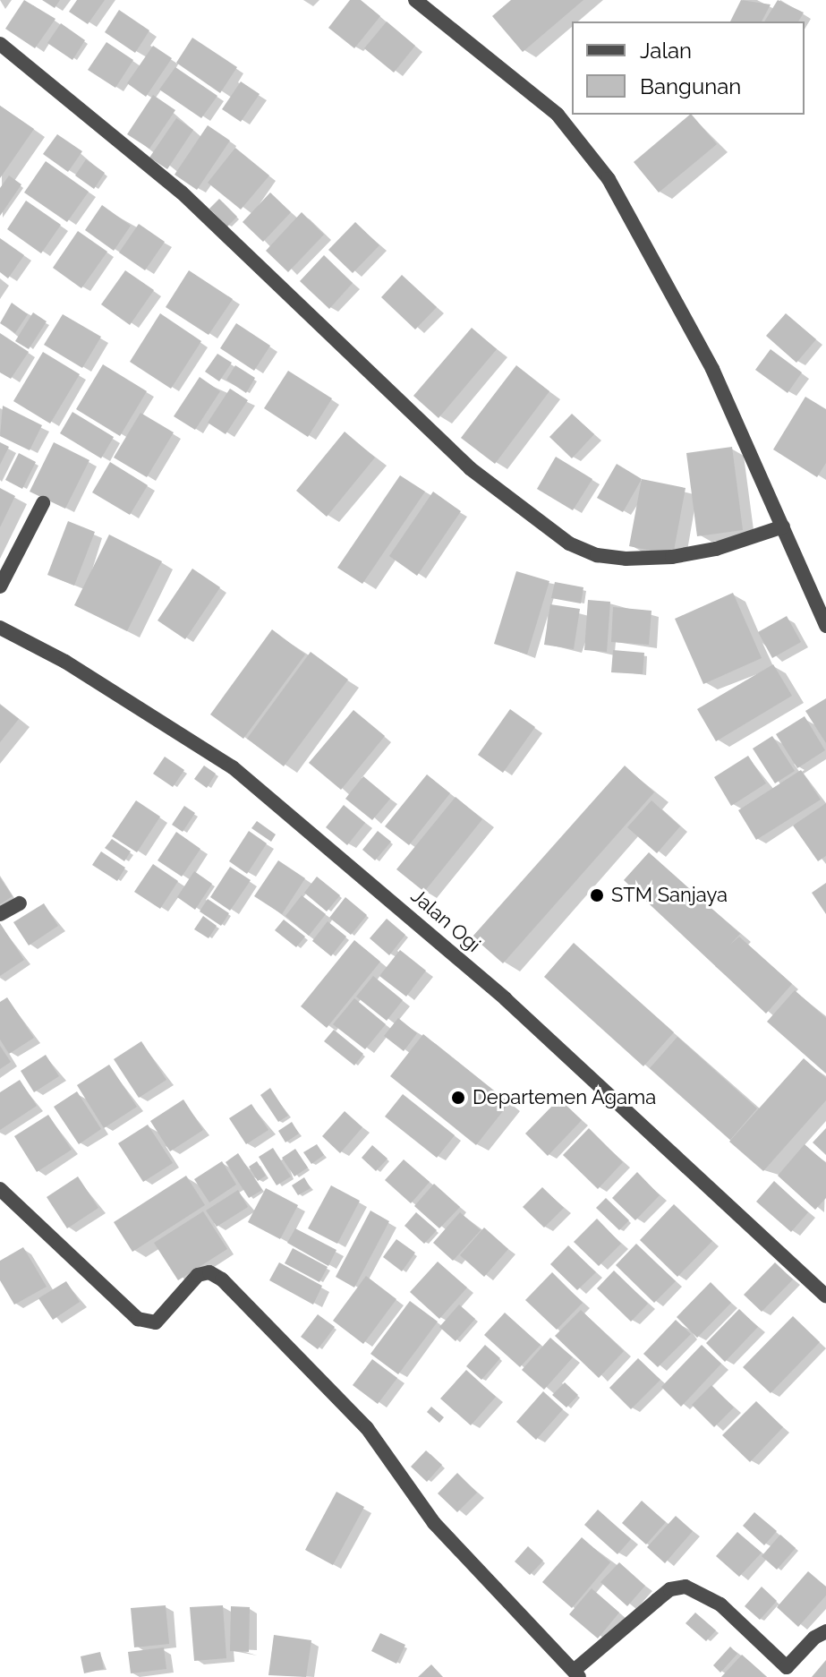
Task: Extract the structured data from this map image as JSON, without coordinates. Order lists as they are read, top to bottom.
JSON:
{
  "streets": {
    "street": ["Jalan Ogi"]
  },
  "places": ["STM Sanjaya", "Departemen Agama"],
  "legend": ["Jalan", "Bangunan"]
}
